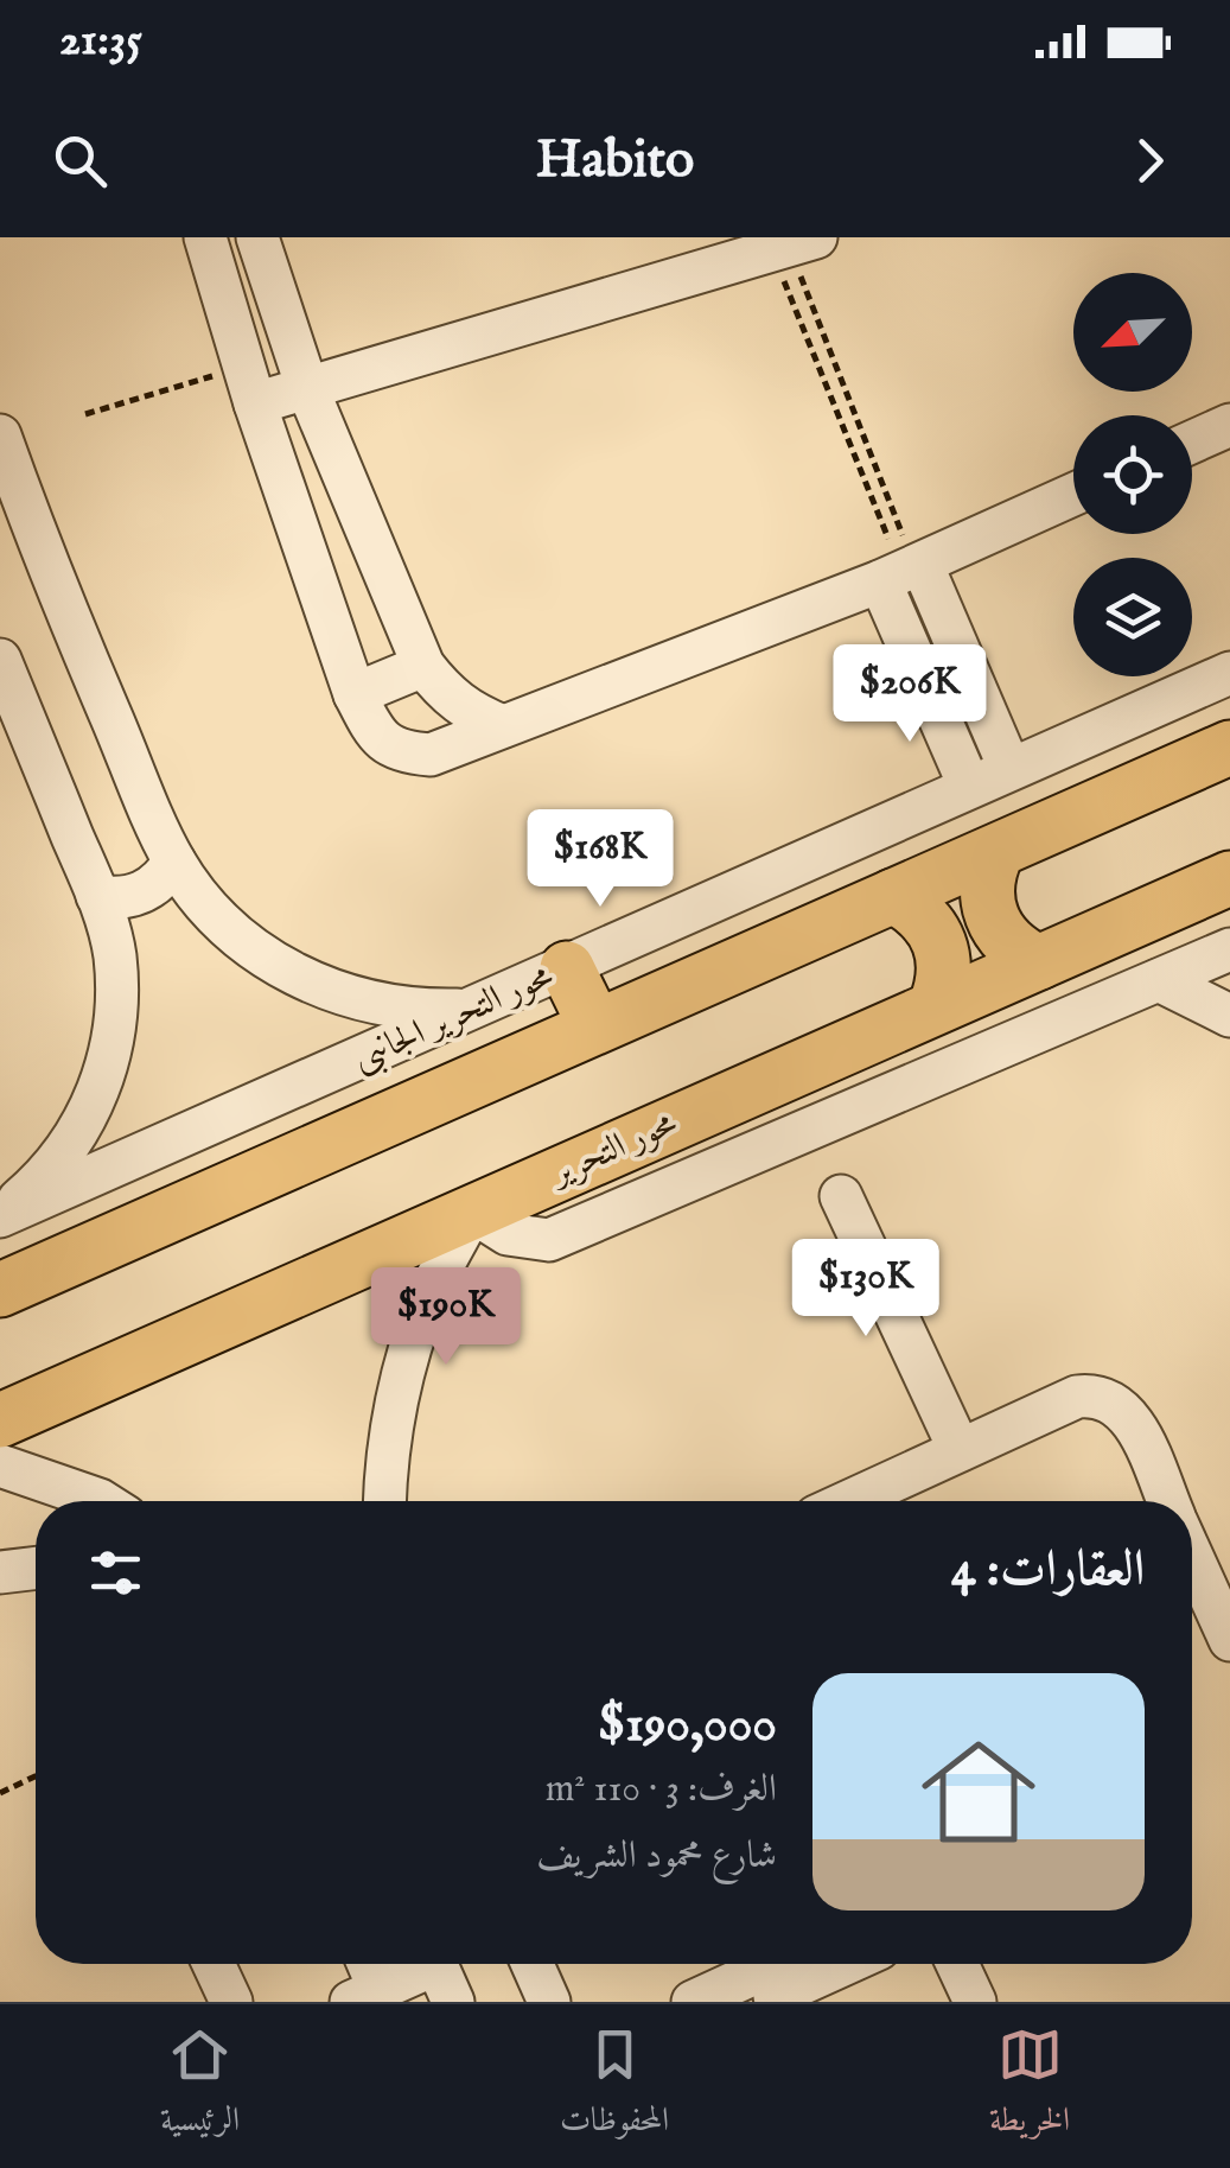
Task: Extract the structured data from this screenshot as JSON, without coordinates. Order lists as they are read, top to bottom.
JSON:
{
  "streets": {
    "main road": ["محور التحرير"],
    "street": ["محور التحرير الجانبى"]
  },
  "north": "bottom left",
  "page": {
    "status": "21:35",
    "header": "Habito",
    "price": [
      "$206K",
      "$168K",
      "$130K",
      "$190K"
    ],
    "heading": "العقارات: 4",
    "list": [
      {
        "name": "$190,000",
        "note": "الغرف: 3 · 110 m² · شارع محمود الشريف"
      }
    ],
    "tabs": ["الخريطة", "المحفوظات", "الرئيسية"]
  }
}
